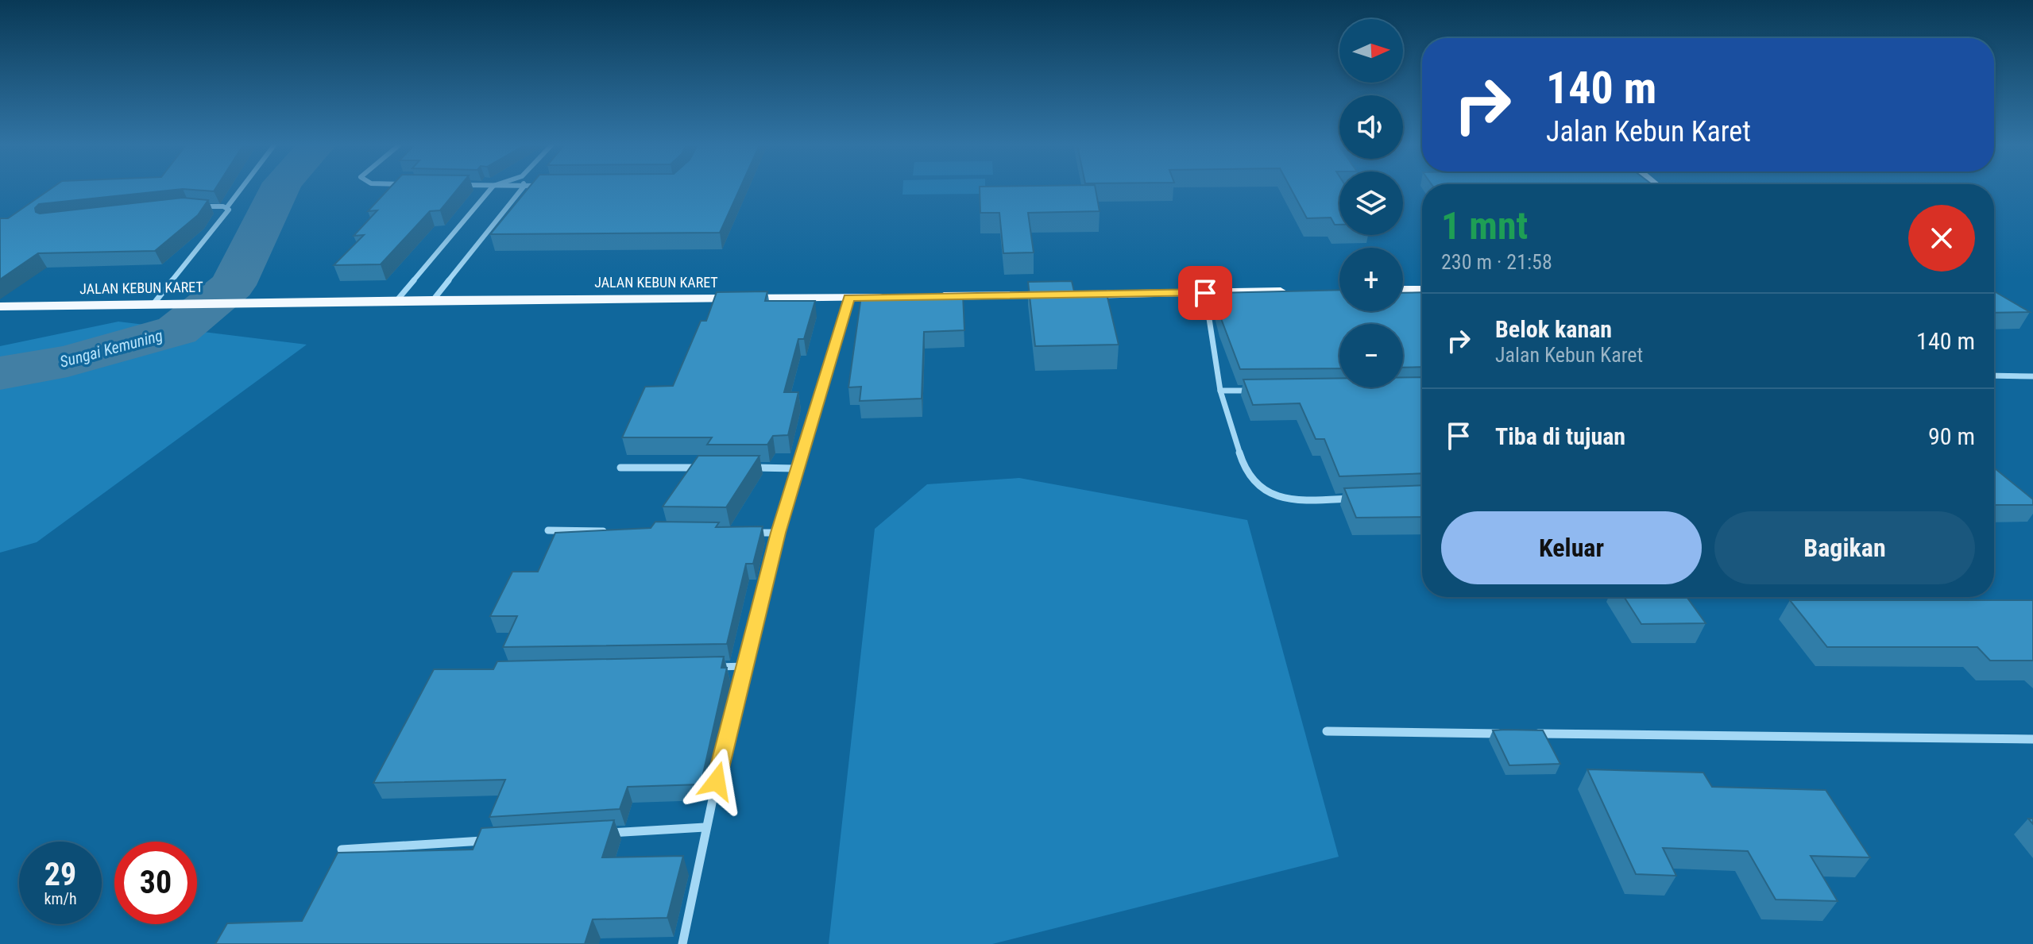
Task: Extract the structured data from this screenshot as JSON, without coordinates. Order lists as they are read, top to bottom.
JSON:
{
  "streets": {
    "main road": ["JALAN KEBUN KARET"]
  },
  "water": ["Sungai Kemuning"],
  "north": "right",
  "page": {
    "map_buttons": ["+", "−"],
    "turn": ["140 m", "Jalan Kebun Karet"],
    "heading": ["1 mnt", "230 m · 21:58"],
    "list": [
      {
        "name": "Belok kanan",
        "note": "Jalan Kebun Karet",
        "value": "140 m"
      },
      {
        "name": "Tiba di tujuan",
        "value": "90 m"
      }
    ],
    "buttons": ["Keluar", "Bagikan"],
    "speed": "29 km/h",
    "limit": "30"
  }
}
